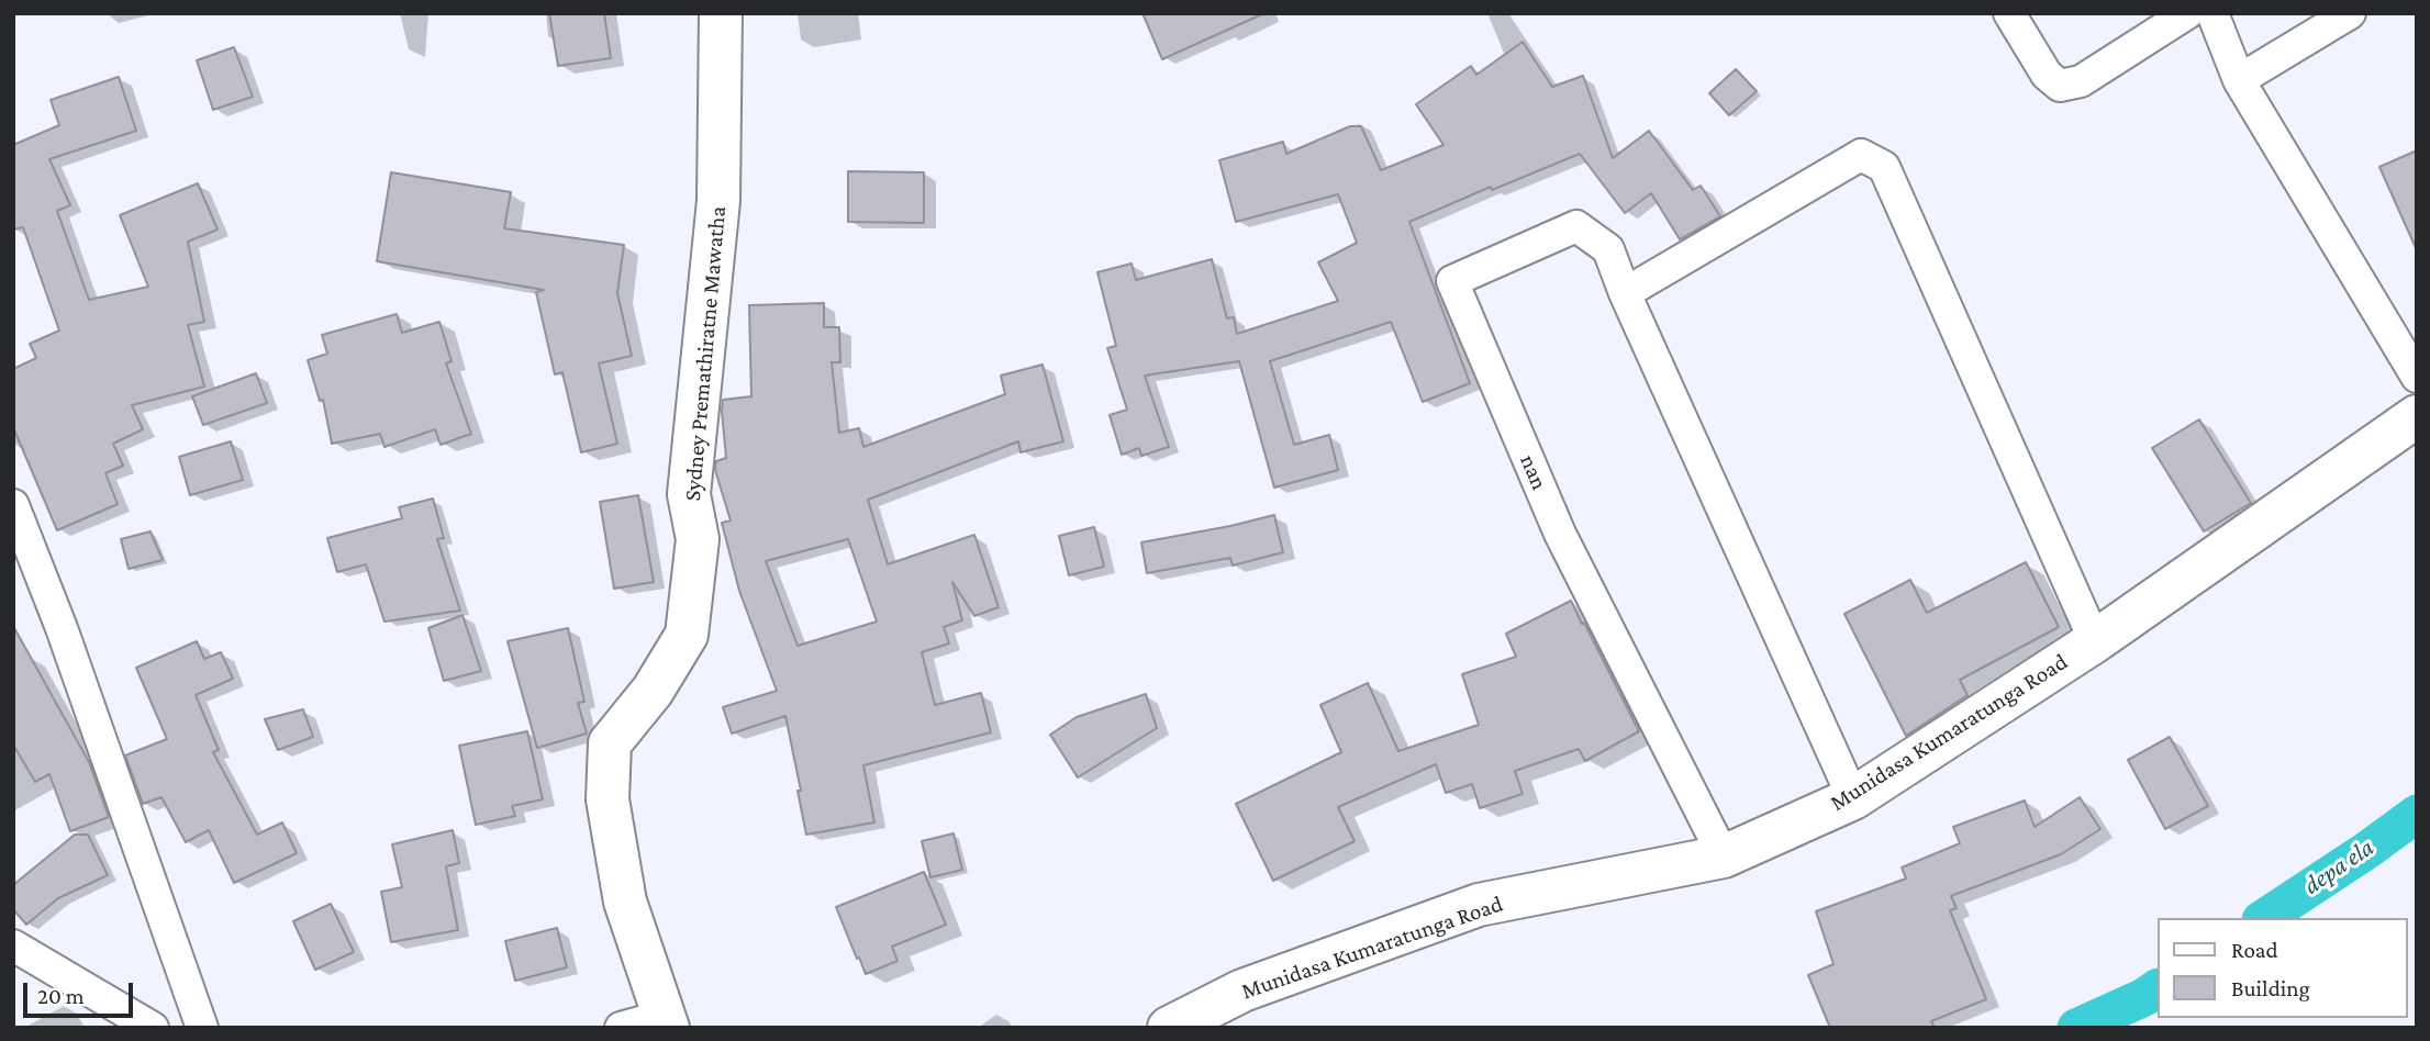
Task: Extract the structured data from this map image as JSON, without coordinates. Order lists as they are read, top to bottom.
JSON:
{
  "streets": {
    "street": ["Sydney Premathiratne Mawatha", "nan", "Munidasa Kumaratunga Road"]
  },
  "crossings": [
    ["nan", "Munidasa Kumaratunga Road"]
  ],
  "water": ["depa ela"],
  "legend": ["Road", "Building"],
  "scale_bar": "20 m"
}
